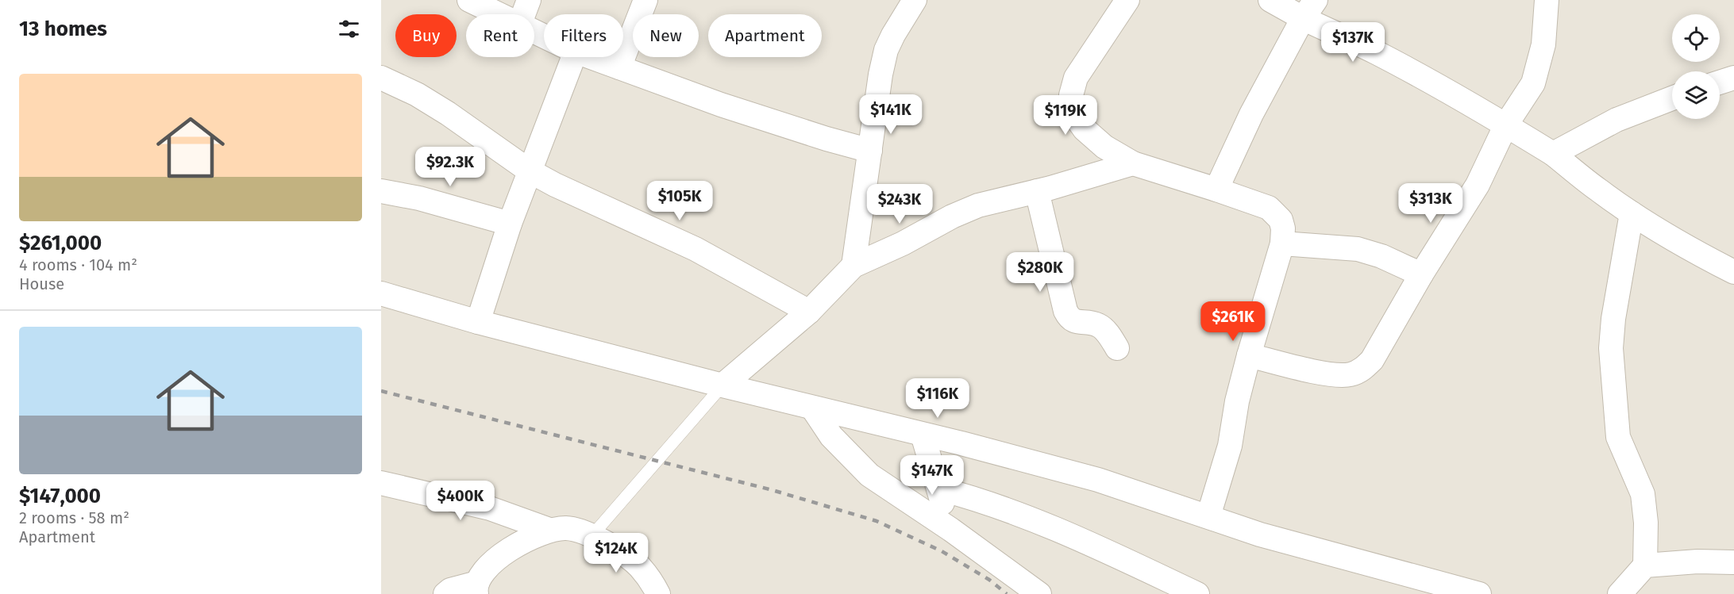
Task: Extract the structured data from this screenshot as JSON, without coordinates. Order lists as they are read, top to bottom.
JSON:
{
  "page": {
    "heading": "13 homes",
    "chip": [
      "Buy",
      "Rent",
      "Filters",
      "New",
      "Apartment"
    ],
    "price": [
      "$137K",
      "$141K",
      "$119K",
      "$92.3K",
      "$105K",
      "$313K",
      "$243K",
      "$280K",
      "$261K",
      "$116K",
      "$147K",
      "$400K",
      "$124K"
    ],
    "list": [
      {
        "name": "$261,000",
        "note": "4 rooms · 104 m² · House"
      },
      {
        "name": "$147,000",
        "note": "2 rooms · 58 m² · Apartment"
      }
    ]
  }
}
